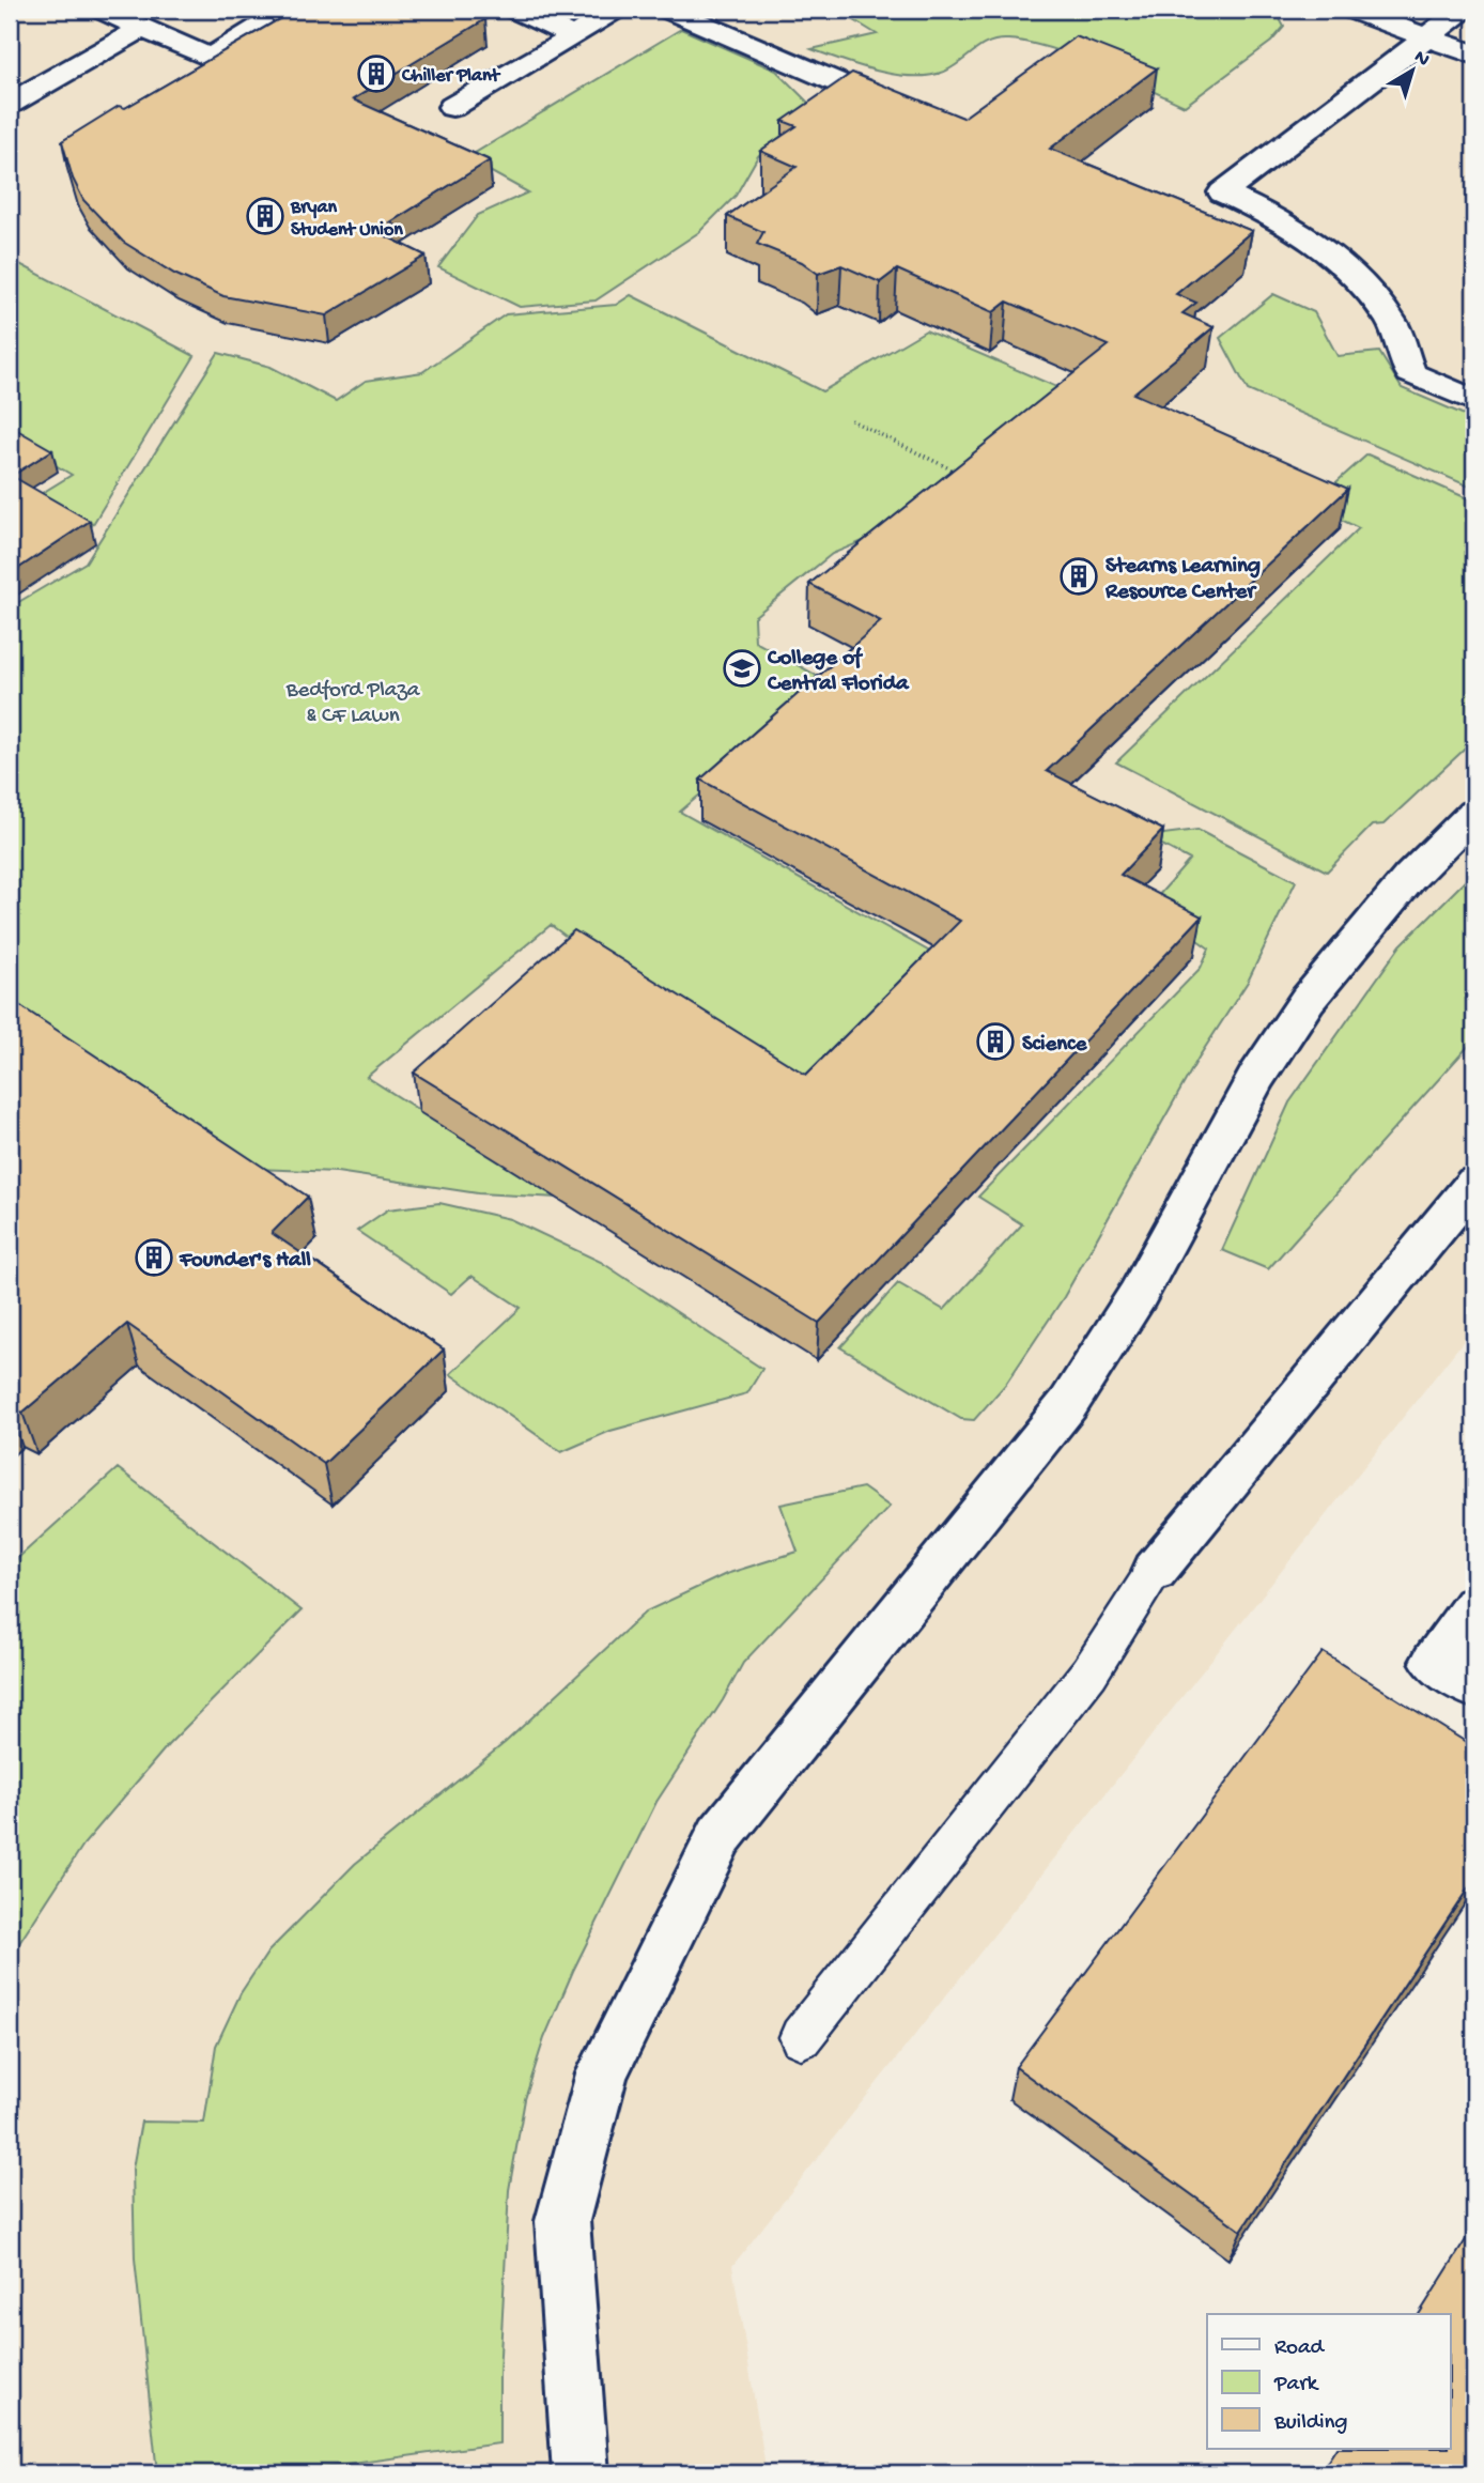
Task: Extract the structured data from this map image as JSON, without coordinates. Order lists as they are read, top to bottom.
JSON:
{
  "parks": ["Bedford Plaza & CF Lawn"],
  "places": {
    "building": [
      "Chiller Plant",
      "Bryan Student Union",
      "Stearns Learning Resource Center",
      "Science",
      "Founder's Hall"
    ],
    "school or university": ["College of Central Florida"]
  },
  "legend": ["Road", "Park", "Building"],
  "north": "top right"
}
